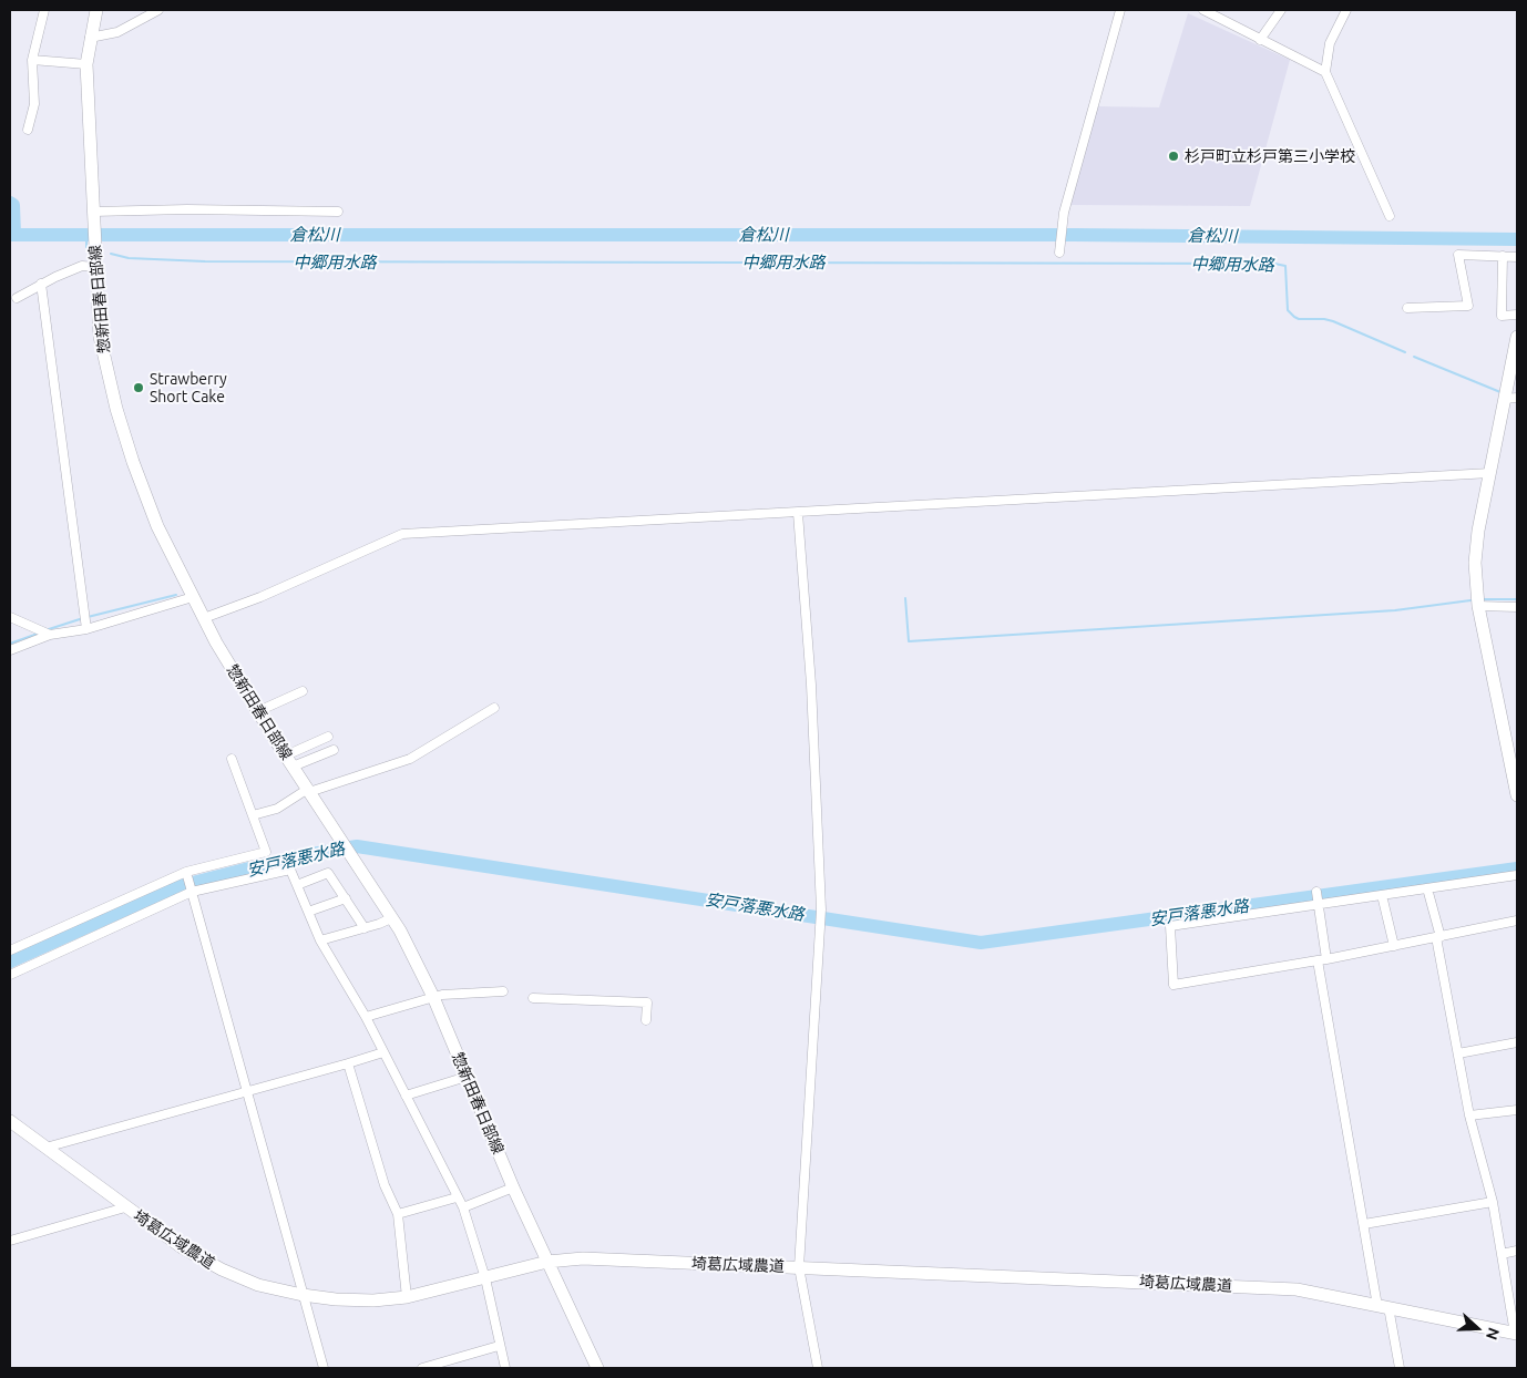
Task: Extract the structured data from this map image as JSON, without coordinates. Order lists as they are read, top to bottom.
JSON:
{
  "streets": {
    "street": ["惣新田春日部線", "埼葛広域農道"]
  },
  "crossings": [
    ["惣新田春日部線", "埼葛広域農道"]
  ],
  "water": ["倉松川", "中郷用水路", "安戸落悪水路"],
  "places": ["杉戸町立杉戸第三小学校", "Strawberry Short Cake"],
  "north": "right"
}
